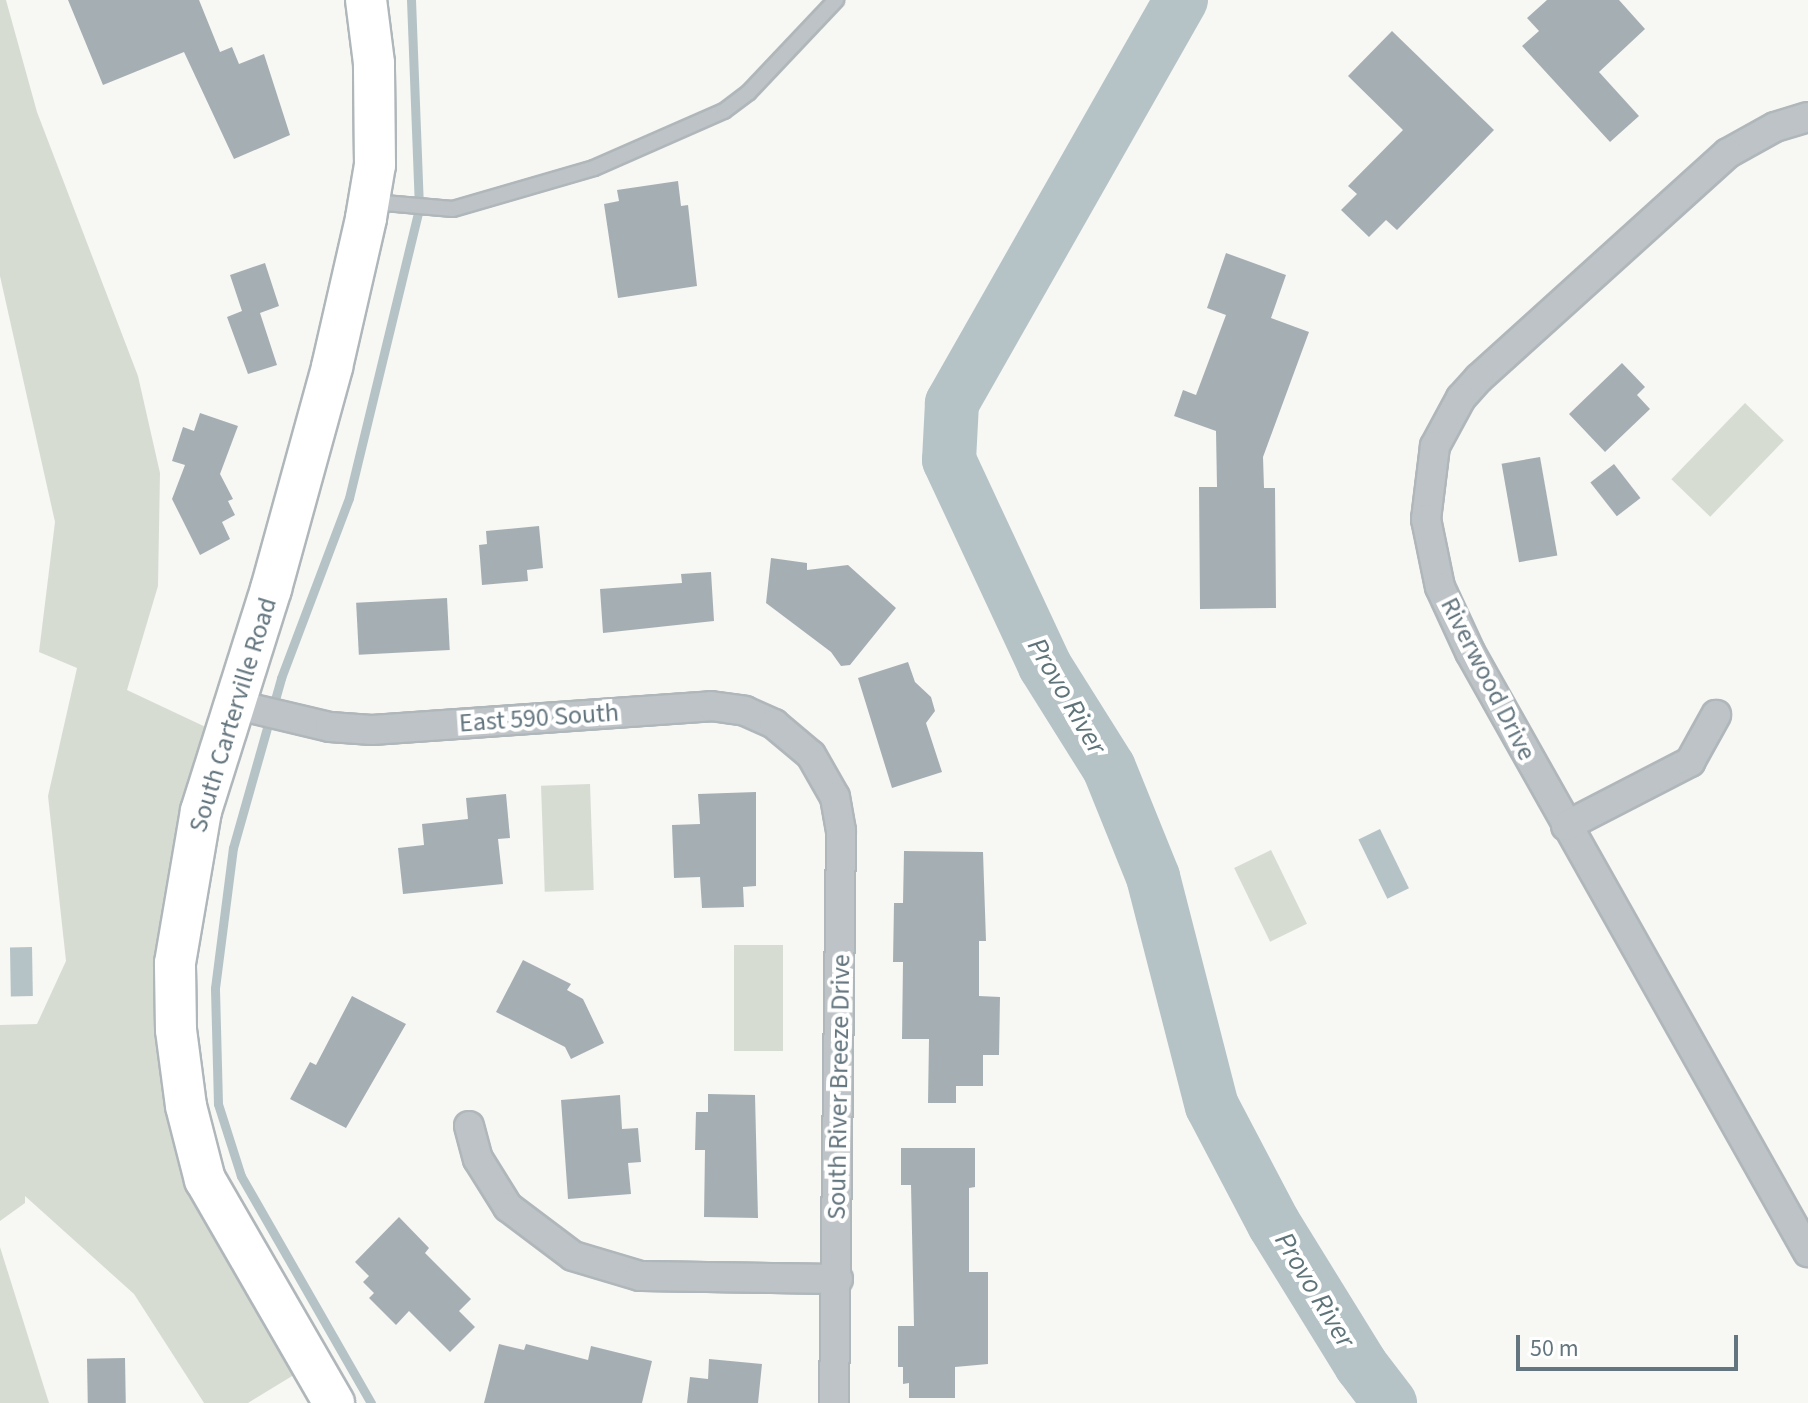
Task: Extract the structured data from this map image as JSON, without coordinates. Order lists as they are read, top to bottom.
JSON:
{
  "streets": {
    "street": [
      "Riverwood Drive",
      "South Carterville Road",
      "East 590 South",
      "South River Breeze Drive"
    ]
  },
  "crossings": [
    ["South Carterville Road", "East 590 South"],
    ["East 590 South", "South River Breeze Drive"]
  ],
  "water": ["Provo River"],
  "scale_bar": "50 m"
}
